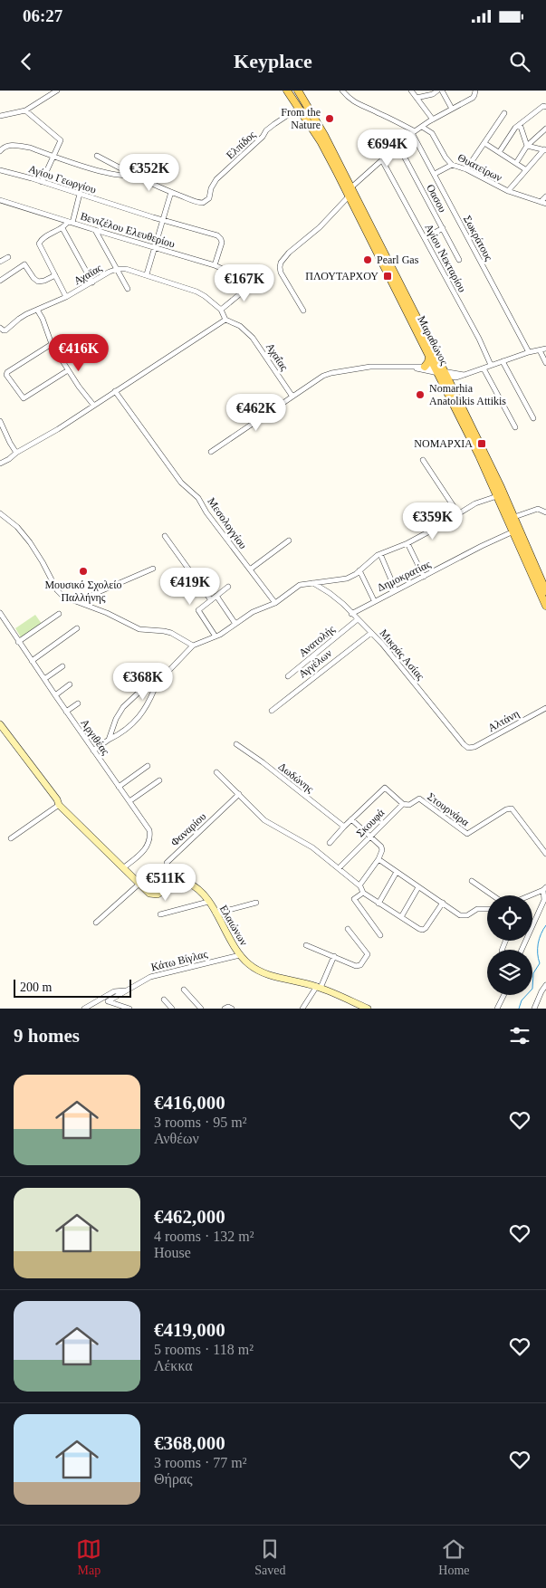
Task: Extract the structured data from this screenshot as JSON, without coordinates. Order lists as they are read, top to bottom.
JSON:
{
  "streets": {
    "main road": ["Μαραθώνος", "Ελαιώνων"],
    "street": [
      "Ελπίδος",
      "Θυατείρων",
      "Αγίου Γεωργίου",
      "Οασου",
      "Βενιζέλου Ελευθερίου",
      "Σωκράτους",
      "Αγίου Νεκταρίου",
      "Αχαϊας",
      "Αχαΐας",
      "Μεσολογγίου",
      "Δημοκρατίας",
      "Ανατολής",
      "Μικράς Ασίας",
      "Αγγέλων",
      "Αλτάνη",
      "Αργιθέας",
      "Δωδώνης",
      "Στουρνάρα",
      "Σκουφά",
      "Φαναρίου",
      "Κάτω Βίγλας"
    ]
  },
  "crossings": [
    ["Ελπίδος", "Μαραθώνος"],
    ["Αγίου Γεωργίου", "Βενιζέλου Ελευθερίου"],
    ["Βενιζέλου Ελευθερίου", "Αχαϊας"],
    ["Αχαϊας", "Αχαΐας"],
    ["Μαραθώνος", "Δημοκρατίας"],
    ["Δημοκρατίας", "Μικράς Ασίας"],
    ["Ανατολής", "Μικράς Ασίας"],
    ["Μικράς Ασίας", "Αγγέλων"],
    ["Μικράς Ασίας", "Αλτάνη"],
    ["Στουρνάρα", "Σκουφά"],
    ["Φαναρίου", "Ελαιώνων"],
    ["Ελαιώνων", "Κάτω Βίγλας"]
  ],
  "places": {
    "other": [
      "From the Nature",
      "Pearl Gas",
      "Nomarhia Anatolikis Attikis",
      "Μουσικό Σχολείο Παλλήνης"
    ],
    "transit": ["ΠΛΟΥΤΑΡΧΟΥ", "ΝΟΜΑΡΧΙΑ"]
  },
  "scale_bar": "200 m",
  "page": {
    "status": "06:27",
    "header": "Keyplace",
    "price": [
      "€694K",
      "€352K",
      "€167K",
      "€416K",
      "€462K",
      "€359K",
      "€419K",
      "€368K",
      "€511K"
    ],
    "scale": "200 m",
    "heading": "9 homes",
    "list": [
      {
        "name": "€416,000",
        "note": "3 rooms · 95 m² · Ανθέων"
      },
      {
        "name": "€462,000",
        "note": "4 rooms · 132 m² · House"
      },
      {
        "name": "€419,000",
        "note": "5 rooms · 118 m² · Λέκκα"
      },
      {
        "name": "€368,000",
        "note": "3 rooms · 77 m² · Θήρας"
      }
    ],
    "tabs": ["Map", "Saved", "Home"]
  }
}
